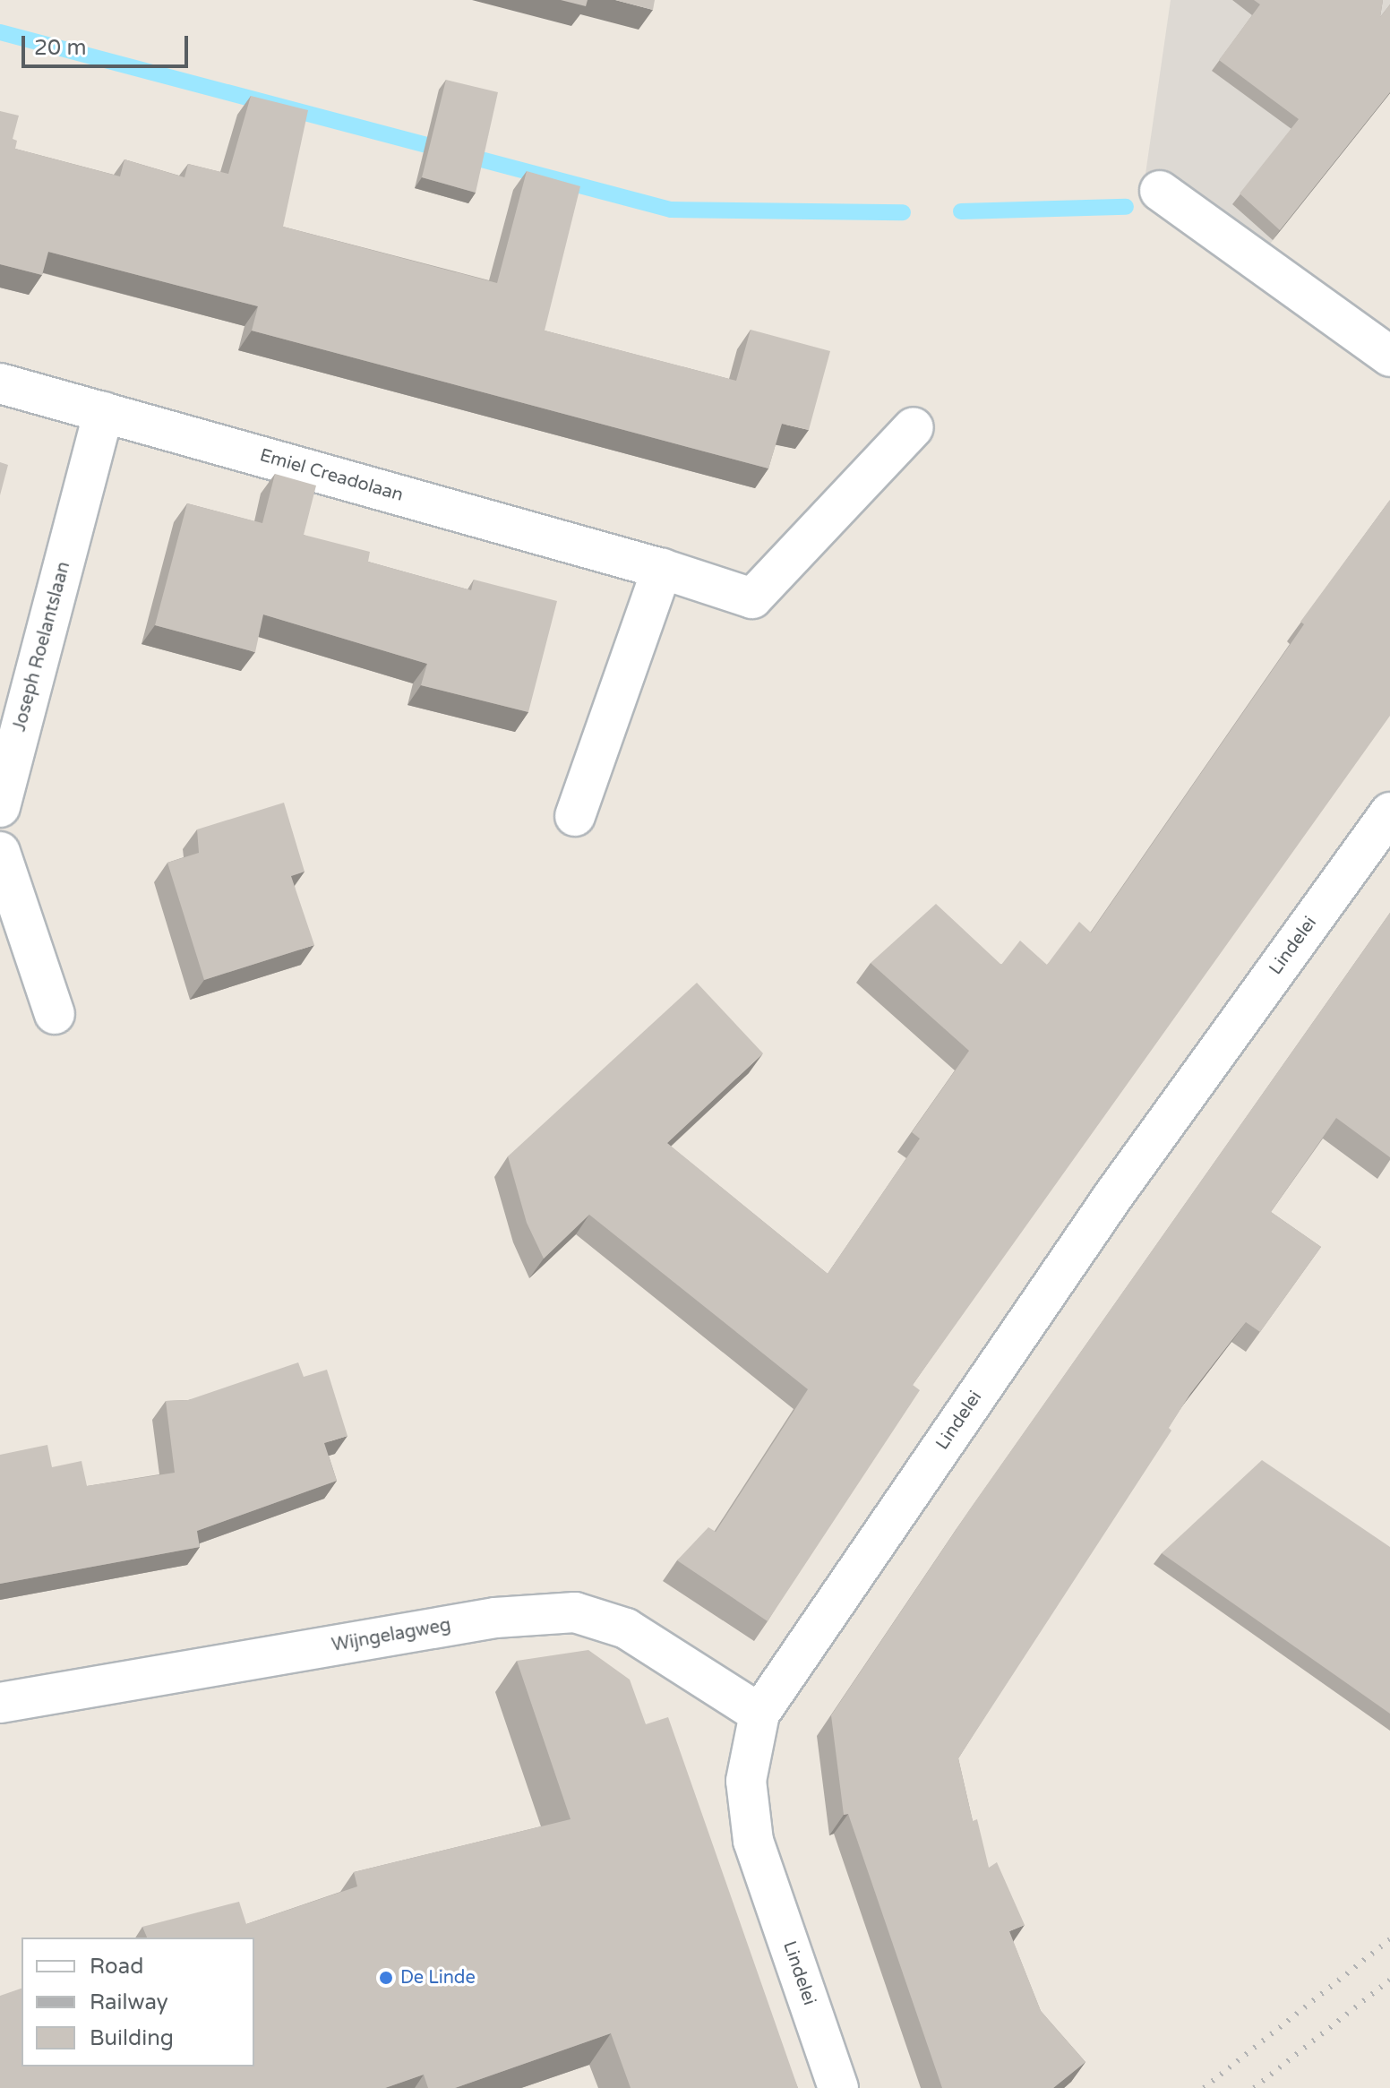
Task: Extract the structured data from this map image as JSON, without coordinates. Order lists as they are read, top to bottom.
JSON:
{
  "streets": {
    "street": [
      "Emiel Creadolaan",
      "Joseph Roelantslaan",
      "Lindelei",
      "Wijngelagweg"
    ]
  },
  "crossings": [
    ["Emiel Creadolaan", "Joseph Roelantslaan"],
    ["Lindelei", "Wijngelagweg"]
  ],
  "places": ["De Linde"],
  "legend": ["Road", "Railway", "Building"],
  "scale_bar": "20 m"
}
